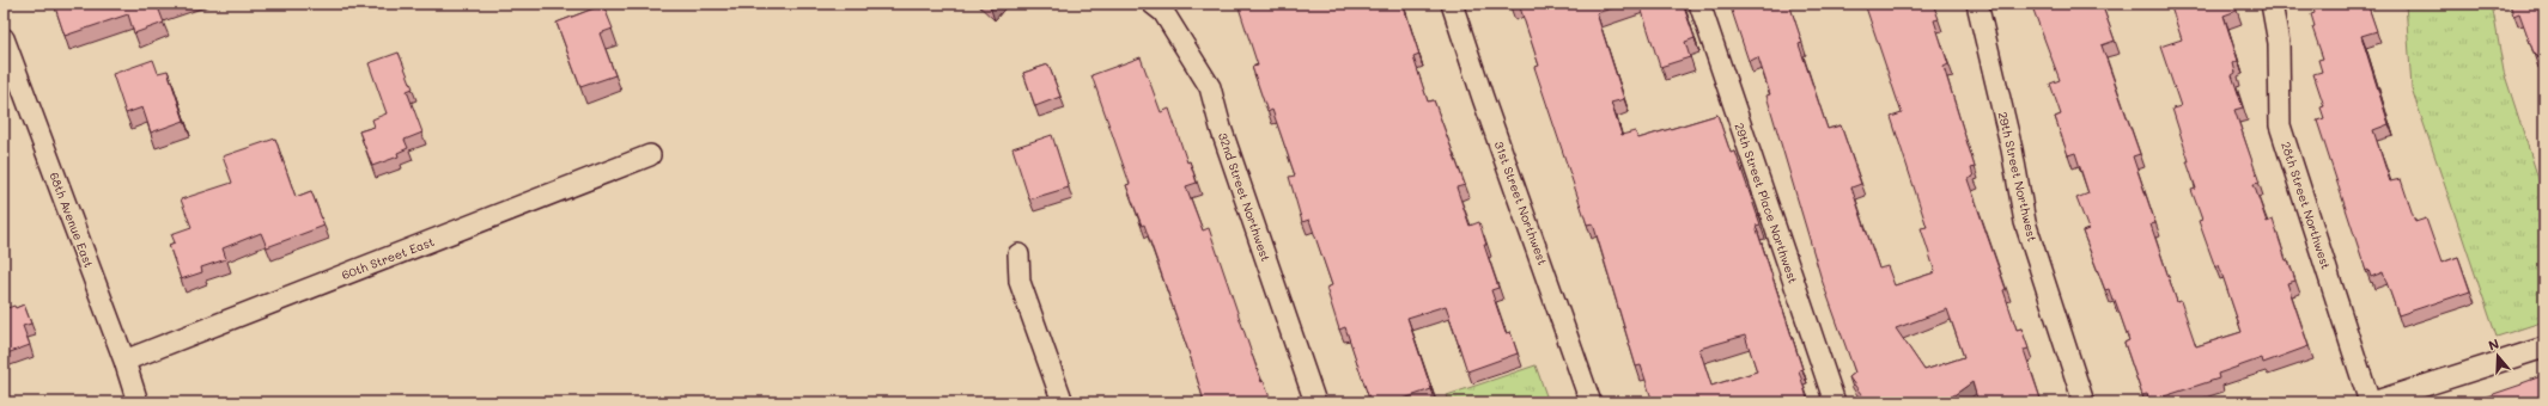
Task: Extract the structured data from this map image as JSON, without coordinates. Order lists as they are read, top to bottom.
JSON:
{
  "streets": {
    "street": [
      "29th Street Northwest",
      "32nd Street Northwest",
      "31st Street Northwest",
      "29th Street Place Northwest",
      "28th Street Northwest",
      "68th Avenue East",
      "60th Street East"
    ]
  },
  "crossings": [
    ["68th Avenue East", "60th Street East"]
  ],
  "north": "top"
}
